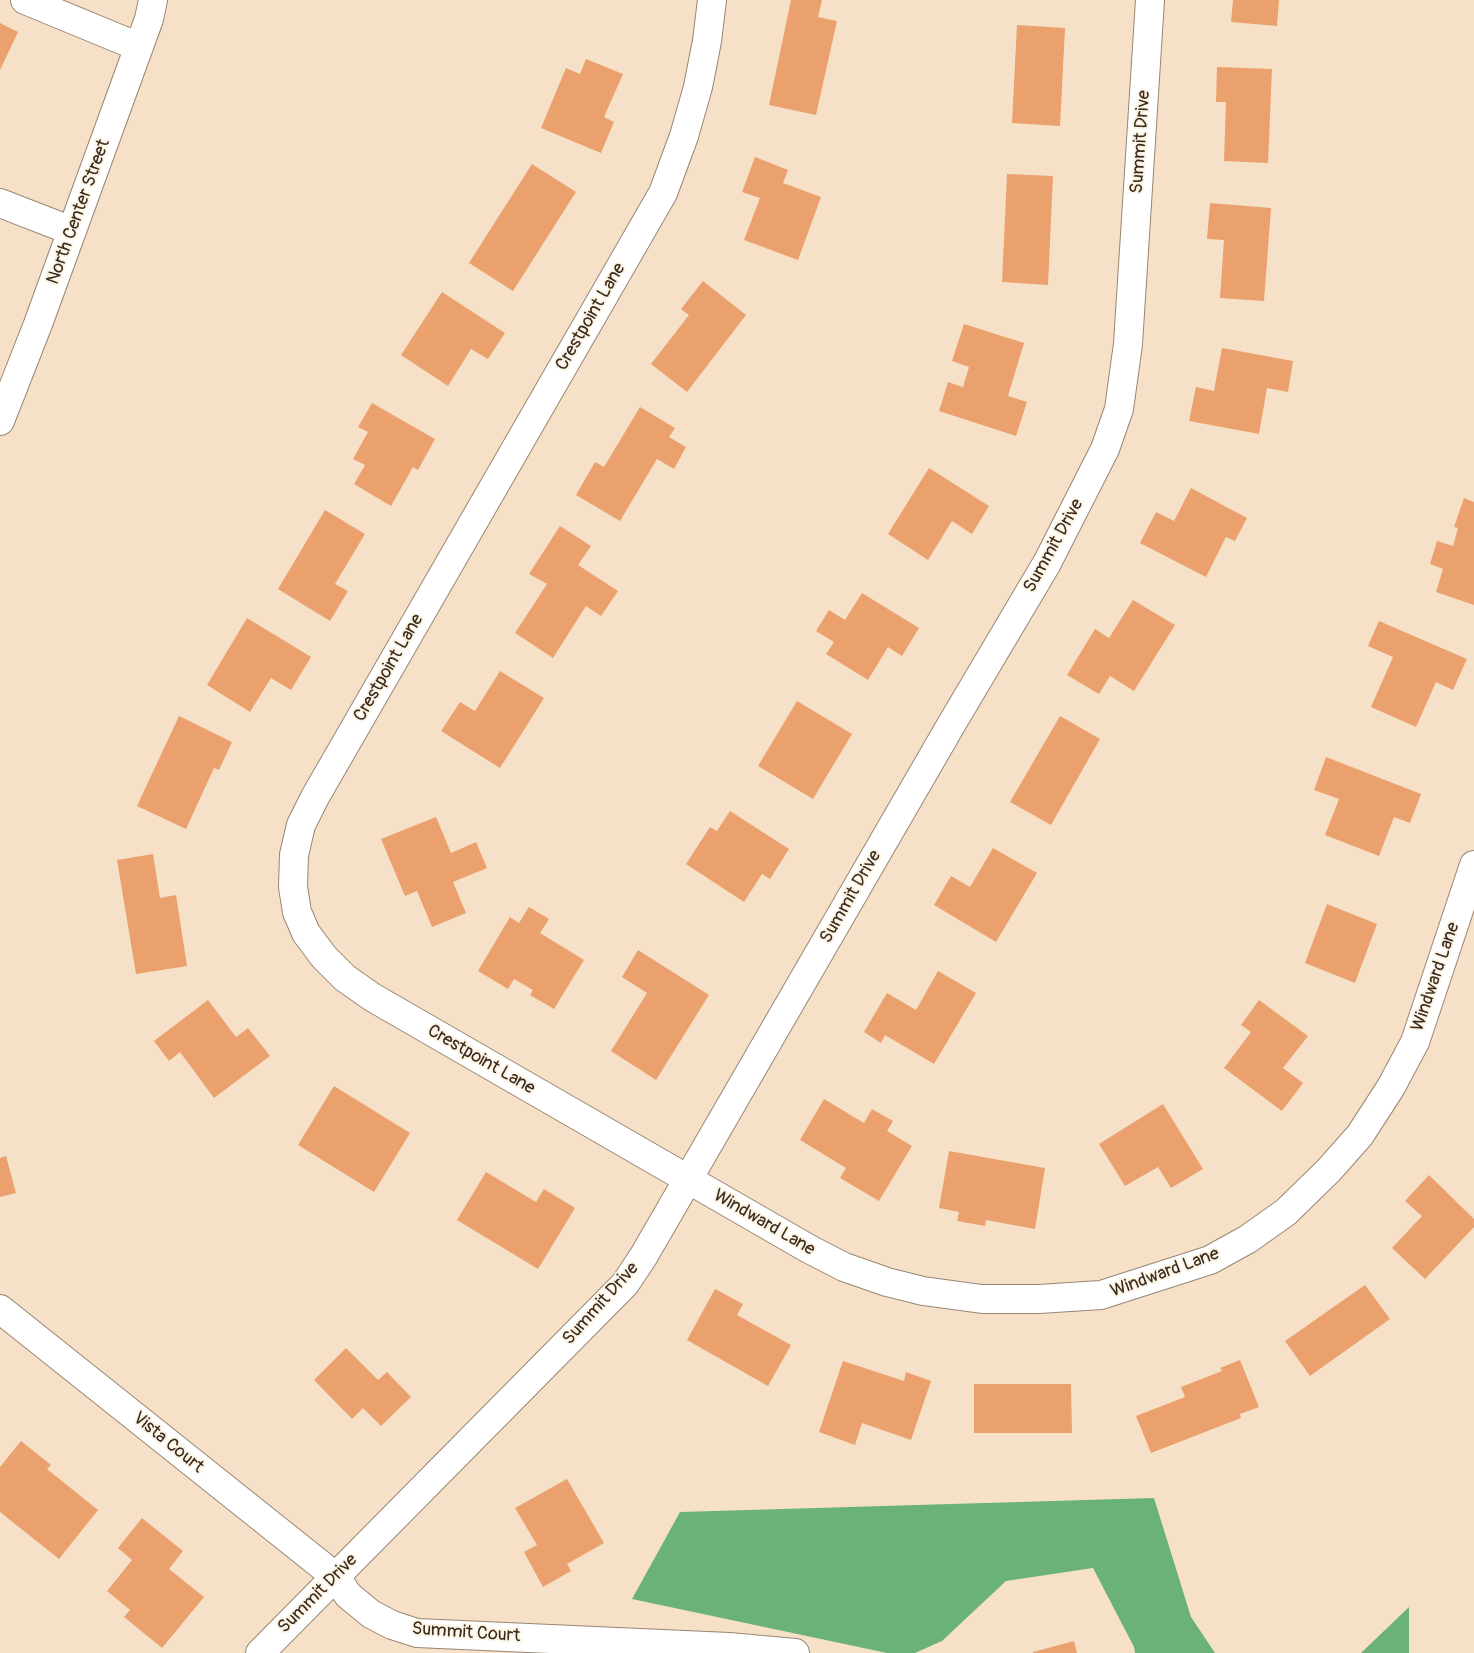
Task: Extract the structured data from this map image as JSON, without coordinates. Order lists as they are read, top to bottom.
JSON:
{
  "streets": {
    "street": [
      "Summit Drive",
      "North Center Street",
      "Crestpoint Lane",
      "Windward Lane",
      "Vista Court",
      "Summit Court"
    ]
  },
  "crossings": [
    ["Summit Drive", "Crestpoint Lane"],
    ["Summit Drive", "Windward Lane"],
    ["Summit Drive", "Vista Court"],
    ["Summit Drive", "Summit Court"],
    ["Crestpoint Lane", "Windward Lane"],
    ["Vista Court", "Summit Court"]
  ]
}
